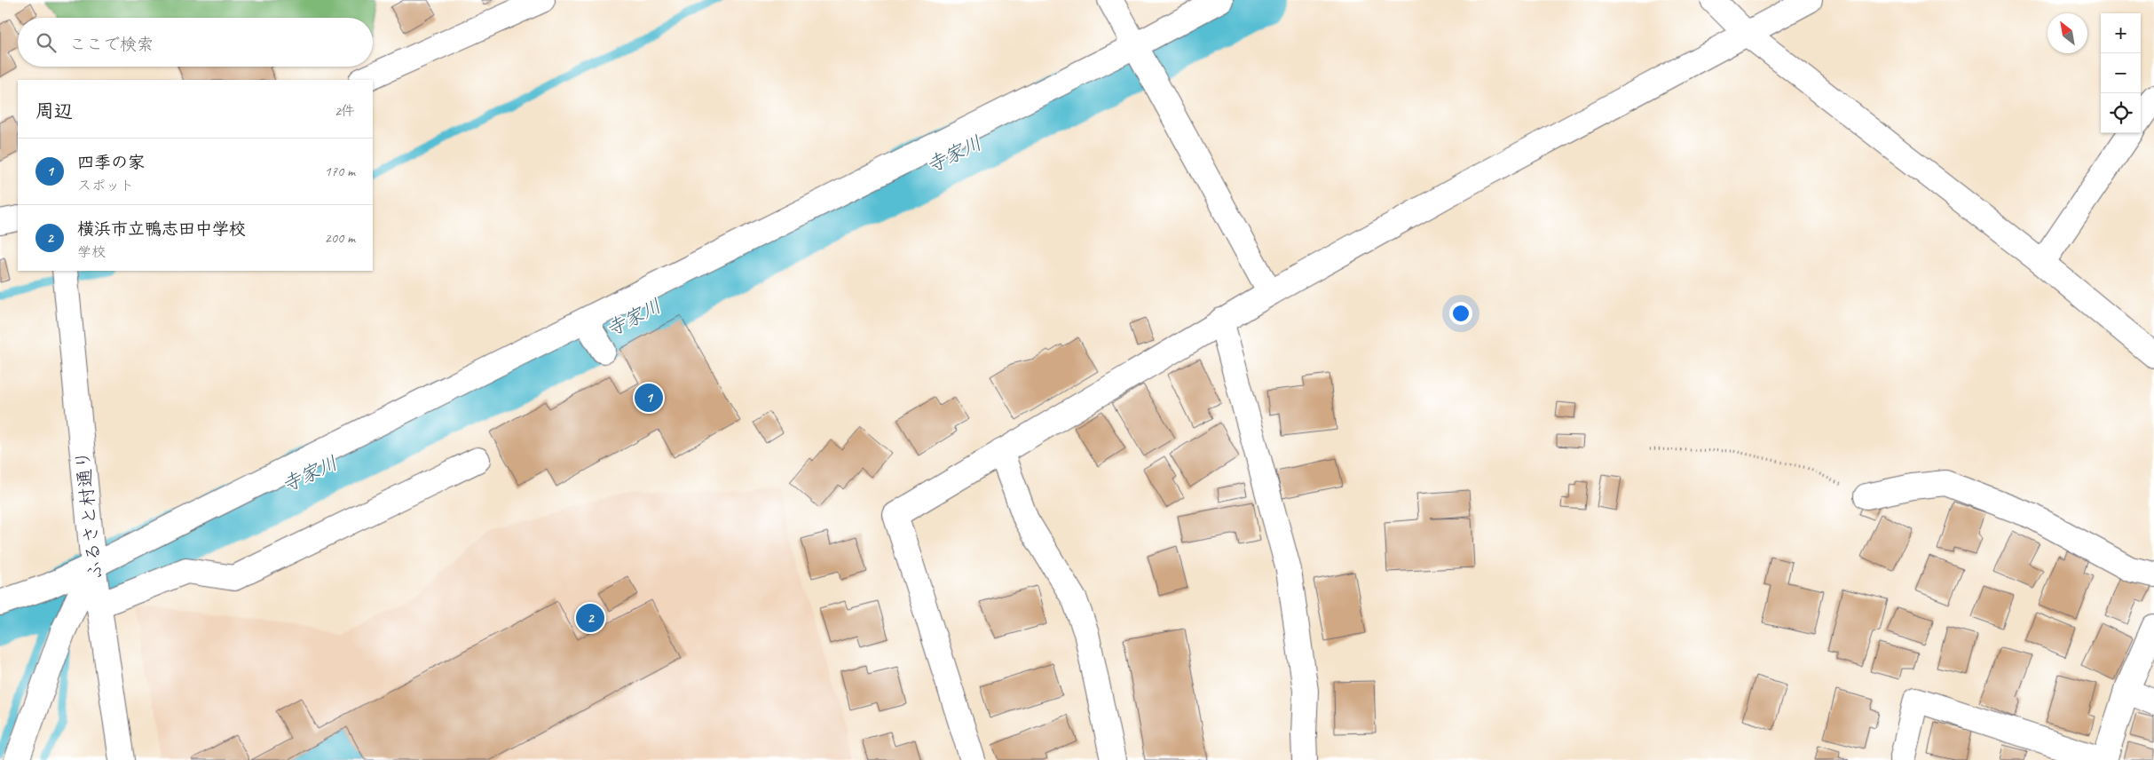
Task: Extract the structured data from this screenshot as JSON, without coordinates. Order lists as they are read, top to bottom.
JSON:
{
  "streets": {
    "street": ["ふるさと村通り"]
  },
  "water": ["寺家川"],
  "north": "top left",
  "page": {
    "map_buttons": ["+", "−"],
    "search": "ここで検索",
    "heading": ["周辺", "2件"],
    "list": [
      {
        "mark": "1",
        "name": "四季の家",
        "note": "スポット",
        "value": "170 m"
      },
      {
        "mark": "2",
        "name": "横浜市立鴨志田中学校",
        "note": "学校",
        "value": "200 m"
      }
    ],
    "pins": ["1", "2"]
  }
}
